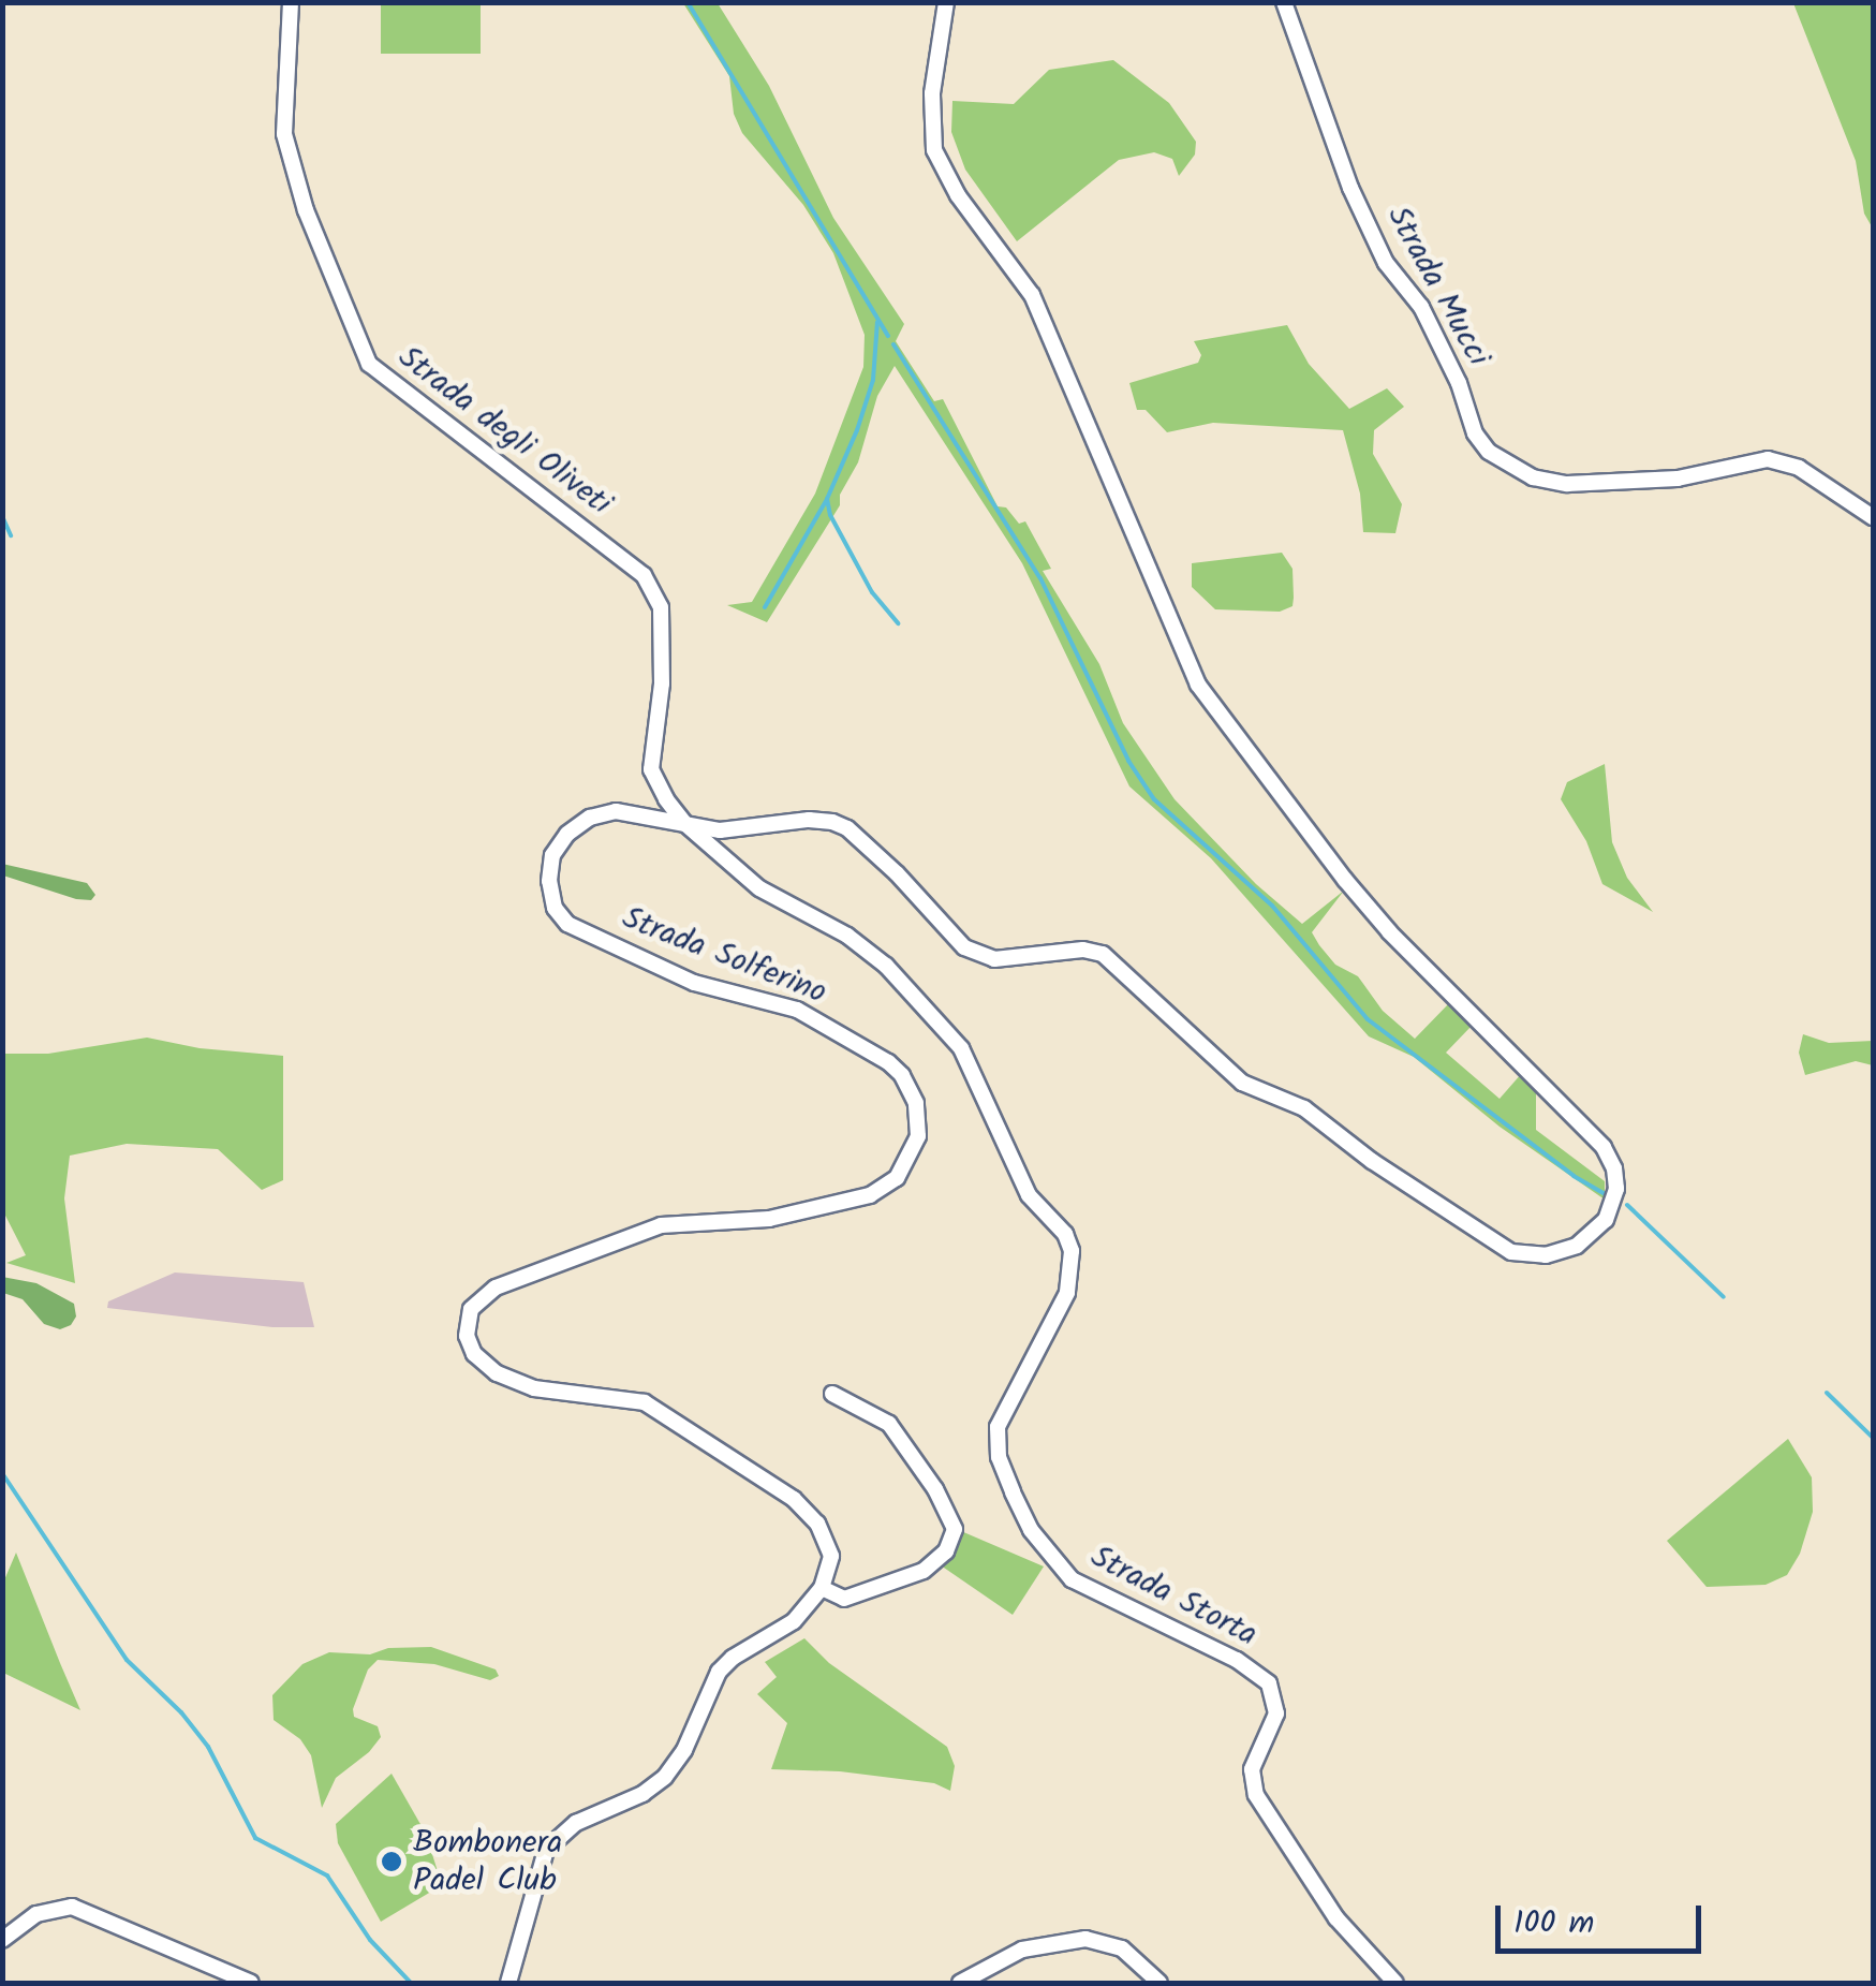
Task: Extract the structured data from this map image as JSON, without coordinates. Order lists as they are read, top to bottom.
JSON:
{
  "streets": {
    "street": [
      "Strada Mucci",
      "Strada degli Oliveti",
      "Strada Solferino",
      "Strada Storta"
    ]
  },
  "crossings": [
    ["Strada degli Oliveti", "Strada Solferino"],
    ["Strada degli Oliveti", "Strada Storta"],
    ["Strada Solferino", "Strada Storta"]
  ],
  "places": ["Bombonera Padel Club"],
  "scale_bar": "100 m"
}
